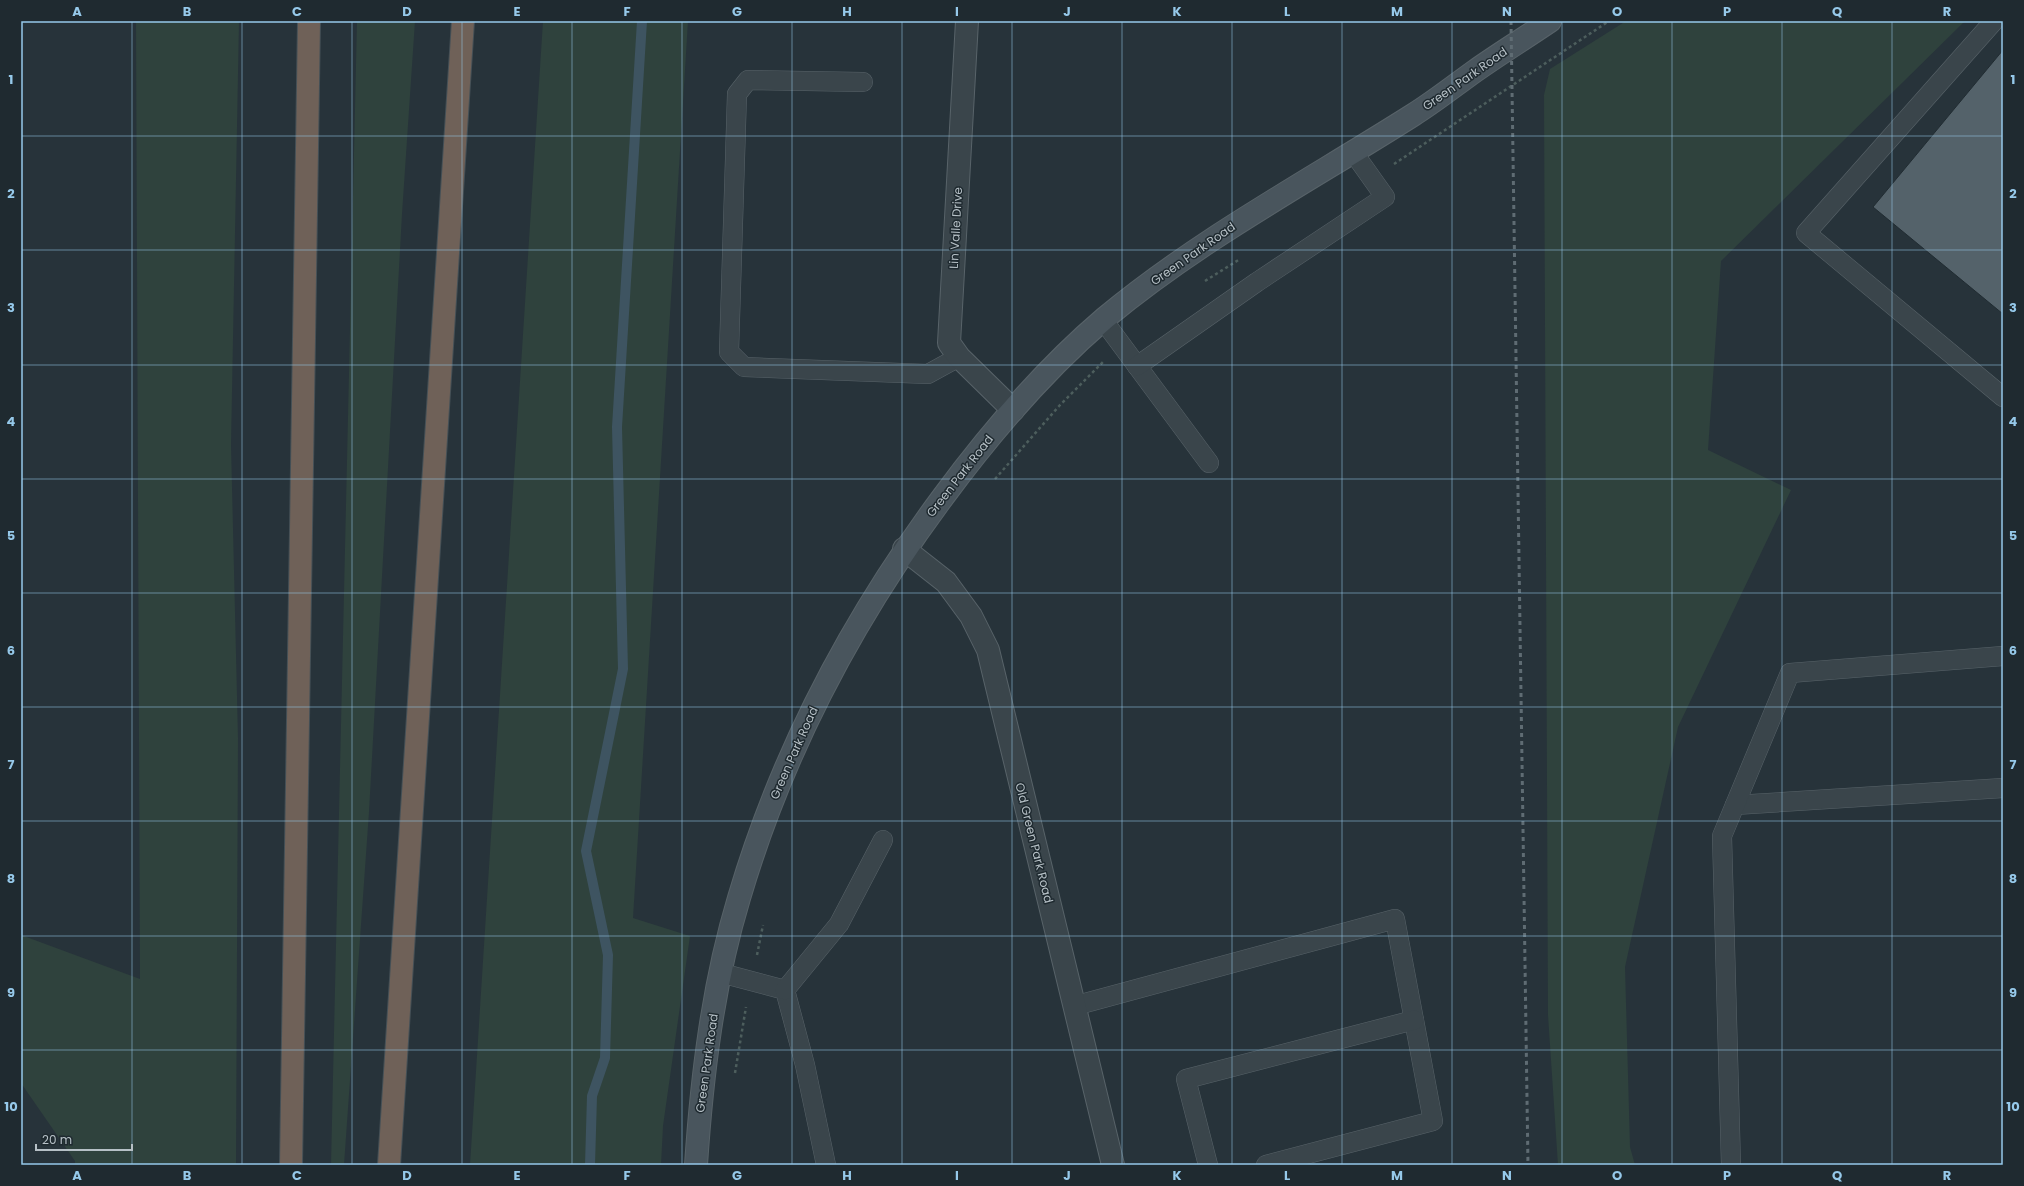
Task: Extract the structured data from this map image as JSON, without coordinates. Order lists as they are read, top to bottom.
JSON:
{
  "streets": {
    "street": ["Green Park Road", "Lin Valle Drive", "Old Green Park Road"]
  },
  "crossings": [
    ["Green Park Road", "Lin Valle Drive"],
    ["Green Park Road", "Old Green Park Road"]
  ],
  "scale_bar": "20 m",
  "grid": {
    "columns": [
      "A",
      "B",
      "C",
      "D",
      "E",
      "F",
      "G",
      "H",
      "I",
      "J",
      "K",
      "L",
      "M",
      "N",
      "O",
      "P",
      "Q",
      "R"
    ],
    "rows": [
      "1",
      "2",
      "3",
      "4",
      "5",
      "6",
      "7",
      "8",
      "9",
      "10"
    ]
  }
}
